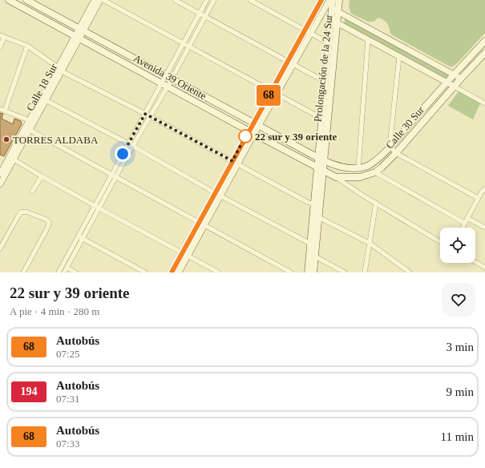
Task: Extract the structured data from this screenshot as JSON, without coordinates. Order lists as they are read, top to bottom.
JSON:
{
  "streets": {
    "main road": ["Prolongación de la 24 Sur", "Avenida 39 Oriente", "Calle 30 Sur"],
    "street": ["Calle 18 Sur"]
  },
  "crossings": [
    ["Prolongación de la 24 Sur", "Avenida 39 Oriente"],
    ["Prolongación de la 24 Sur", "Calle 30 Sur"],
    ["Avenida 39 Oriente", "Calle 18 Sur"],
    ["Avenida 39 Oriente", "Calle 30 Sur"]
  ],
  "places": ["22 sur y 39 oriente", "TORRES ALDABA"],
  "lines": ["bus line 68"],
  "page": {
    "on_map": "68",
    "heading": ["22 sur y 39 oriente", "A pie · 4 min · 280 m"],
    "list": [
      {
        "mark": "68",
        "name": "Autobús",
        "note": "07:25",
        "value": "3 min"
      },
      {
        "mark": "194",
        "name": "Autobús",
        "note": "07:31",
        "value": "9 min"
      },
      {
        "mark": "68",
        "name": "Autobús",
        "note": "07:33",
        "value": "11 min"
      }
    ]
  }
}
